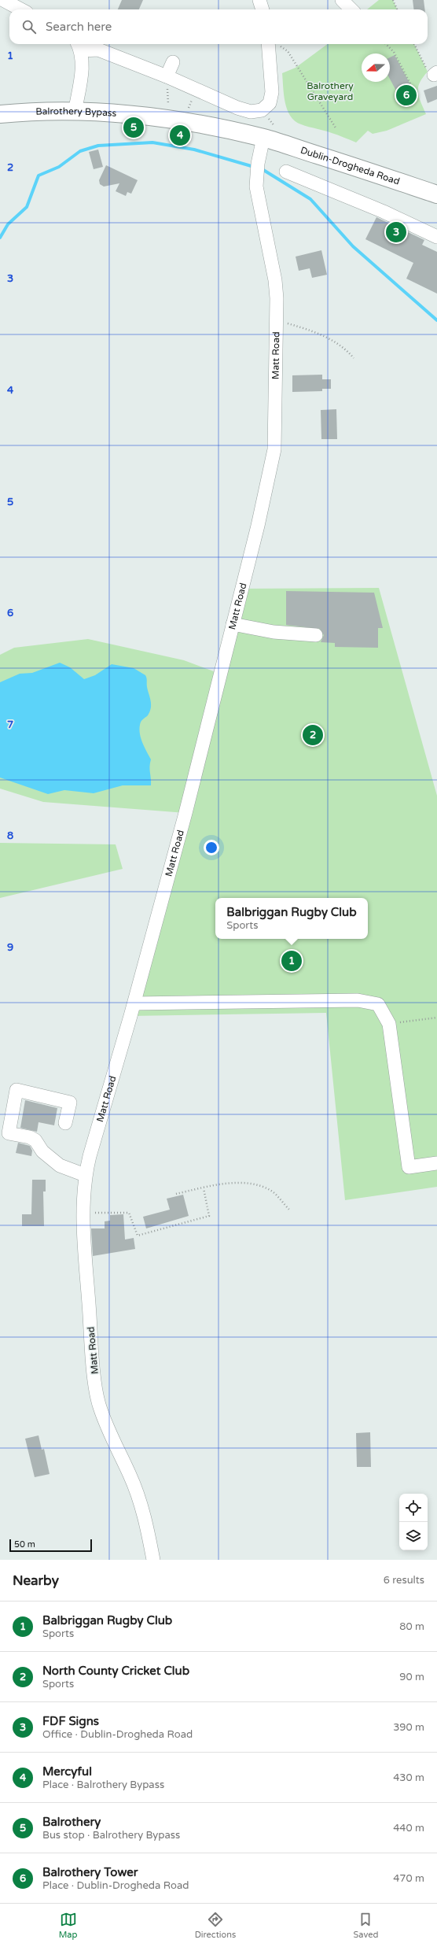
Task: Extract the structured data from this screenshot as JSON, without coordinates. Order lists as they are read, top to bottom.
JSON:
{
  "streets": {
    "main road": ["Balrothery Bypass", "Dublin-Drogheda Road"],
    "street": ["Matt Road"]
  },
  "crossings": [
    ["Balrothery Bypass", "Dublin-Drogheda Road"],
    ["Balrothery Bypass", "Matt Road"],
    ["Dublin-Drogheda Road", "Matt Road"]
  ],
  "parks": ["Balrothery Graveyard"],
  "scale_bar": "50 m",
  "north": "left",
  "page": {
    "search": "Search here",
    "pins": [
      "6",
      "5",
      "4",
      "3",
      "2",
      "1"
    ],
    "popup": ["Balbriggan Rugby Club", "Sports"],
    "scale": "50 m",
    "heading": ["Nearby", "6 results"],
    "list": [
      {
        "mark": "1",
        "name": "Balbriggan Rugby Club",
        "note": "Sports",
        "value": "80 m"
      },
      {
        "mark": "2",
        "name": "North County Cricket Club",
        "note": "Sports",
        "value": "90 m"
      },
      {
        "mark": "3",
        "name": "FDF Signs",
        "note": "Office · Dublin-Drogheda Road",
        "value": "390 m"
      },
      {
        "mark": "4",
        "name": "Mercyful",
        "note": "Place · Balrothery Bypass",
        "value": "430 m"
      },
      {
        "mark": "5",
        "name": "Balrothery",
        "note": "Bus stop · Balrothery Bypass",
        "value": "440 m"
      },
      {
        "mark": "6",
        "name": "Balrothery Tower",
        "note": "Place · Dublin-Drogheda Road",
        "value": "470 m"
      }
    ],
    "nav": ["Map", "Directions", "Saved"]
  },
  "grid": {
    "rows": [
      "1",
      "2",
      "3",
      "4",
      "5",
      "6",
      "7",
      "8",
      "9"
    ]
  }
}
